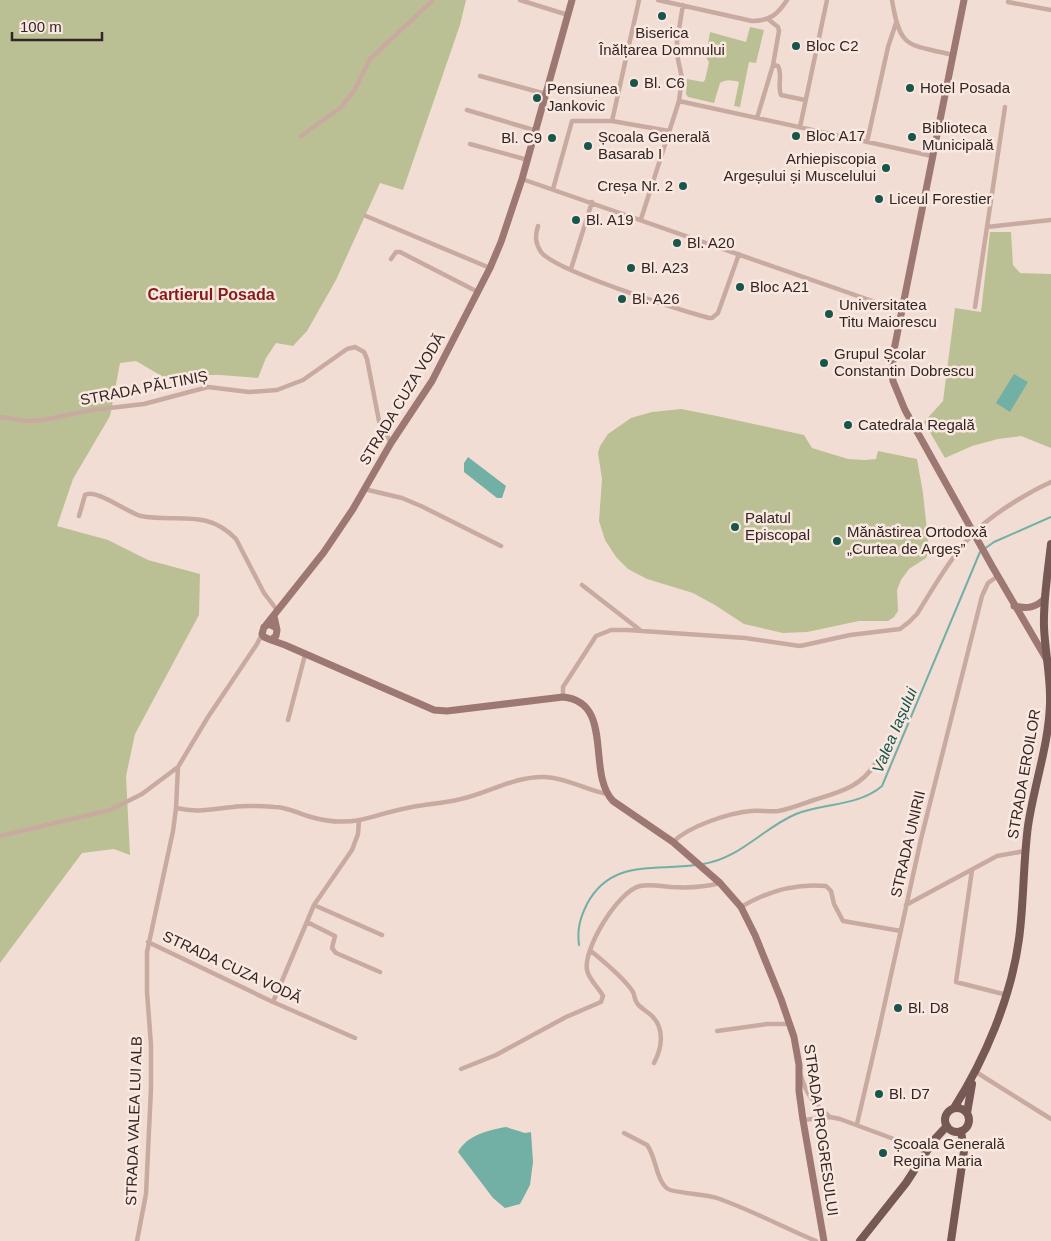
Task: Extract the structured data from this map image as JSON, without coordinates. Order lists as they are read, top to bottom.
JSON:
{
  "streets": {
    "main road": ["STRADA EROILOR"],
    "street": [
      "STRADA PĂLTINIȘ",
      "STRADA CUZA VODĂ",
      "STRADA UNIRII",
      "STRADA VALEA LUI ALB",
      "STRADA PROGRESULUI"
    ]
  },
  "crossings": [
    ["STRADA PĂLTINIȘ", "STRADA CUZA VODĂ"],
    ["STRADA CUZA VODĂ", "STRADA VALEA LUI ALB"],
    ["STRADA EROILOR", "STRADA UNIRII"]
  ],
  "districts": ["Cartierul Posada"],
  "water": ["Valea Iașului"],
  "places": [
    "Biserica Înălțarea Domnului",
    "Bloc C2",
    "Bl. C6",
    "Hotel Posada",
    "Pensiunea Jankovic",
    "Bloc A17",
    "Biblioteca Municipală",
    "Bl. C9",
    "Școala Generală Basarab I",
    "Arhiepiscopia Argeșului și Muscelului",
    "Creșa Nr. 2",
    "Liceul Forestier",
    "Bl. A19",
    "Bl. A20",
    "Bl. A23",
    "Bloc A21",
    "Bl. A26",
    "Universitatea Titu Maiorescu",
    "Grupul Școlar Constantin Dobrescu",
    "Catedrala Regală",
    "Palatul Episcopal",
    "Mănăstirea Ortodoxă „Curtea de Argeș”",
    "Bl. D8",
    "Bl. D7",
    "Școala Generală Regina Maria"
  ],
  "scale_bar": "100 m"
}
